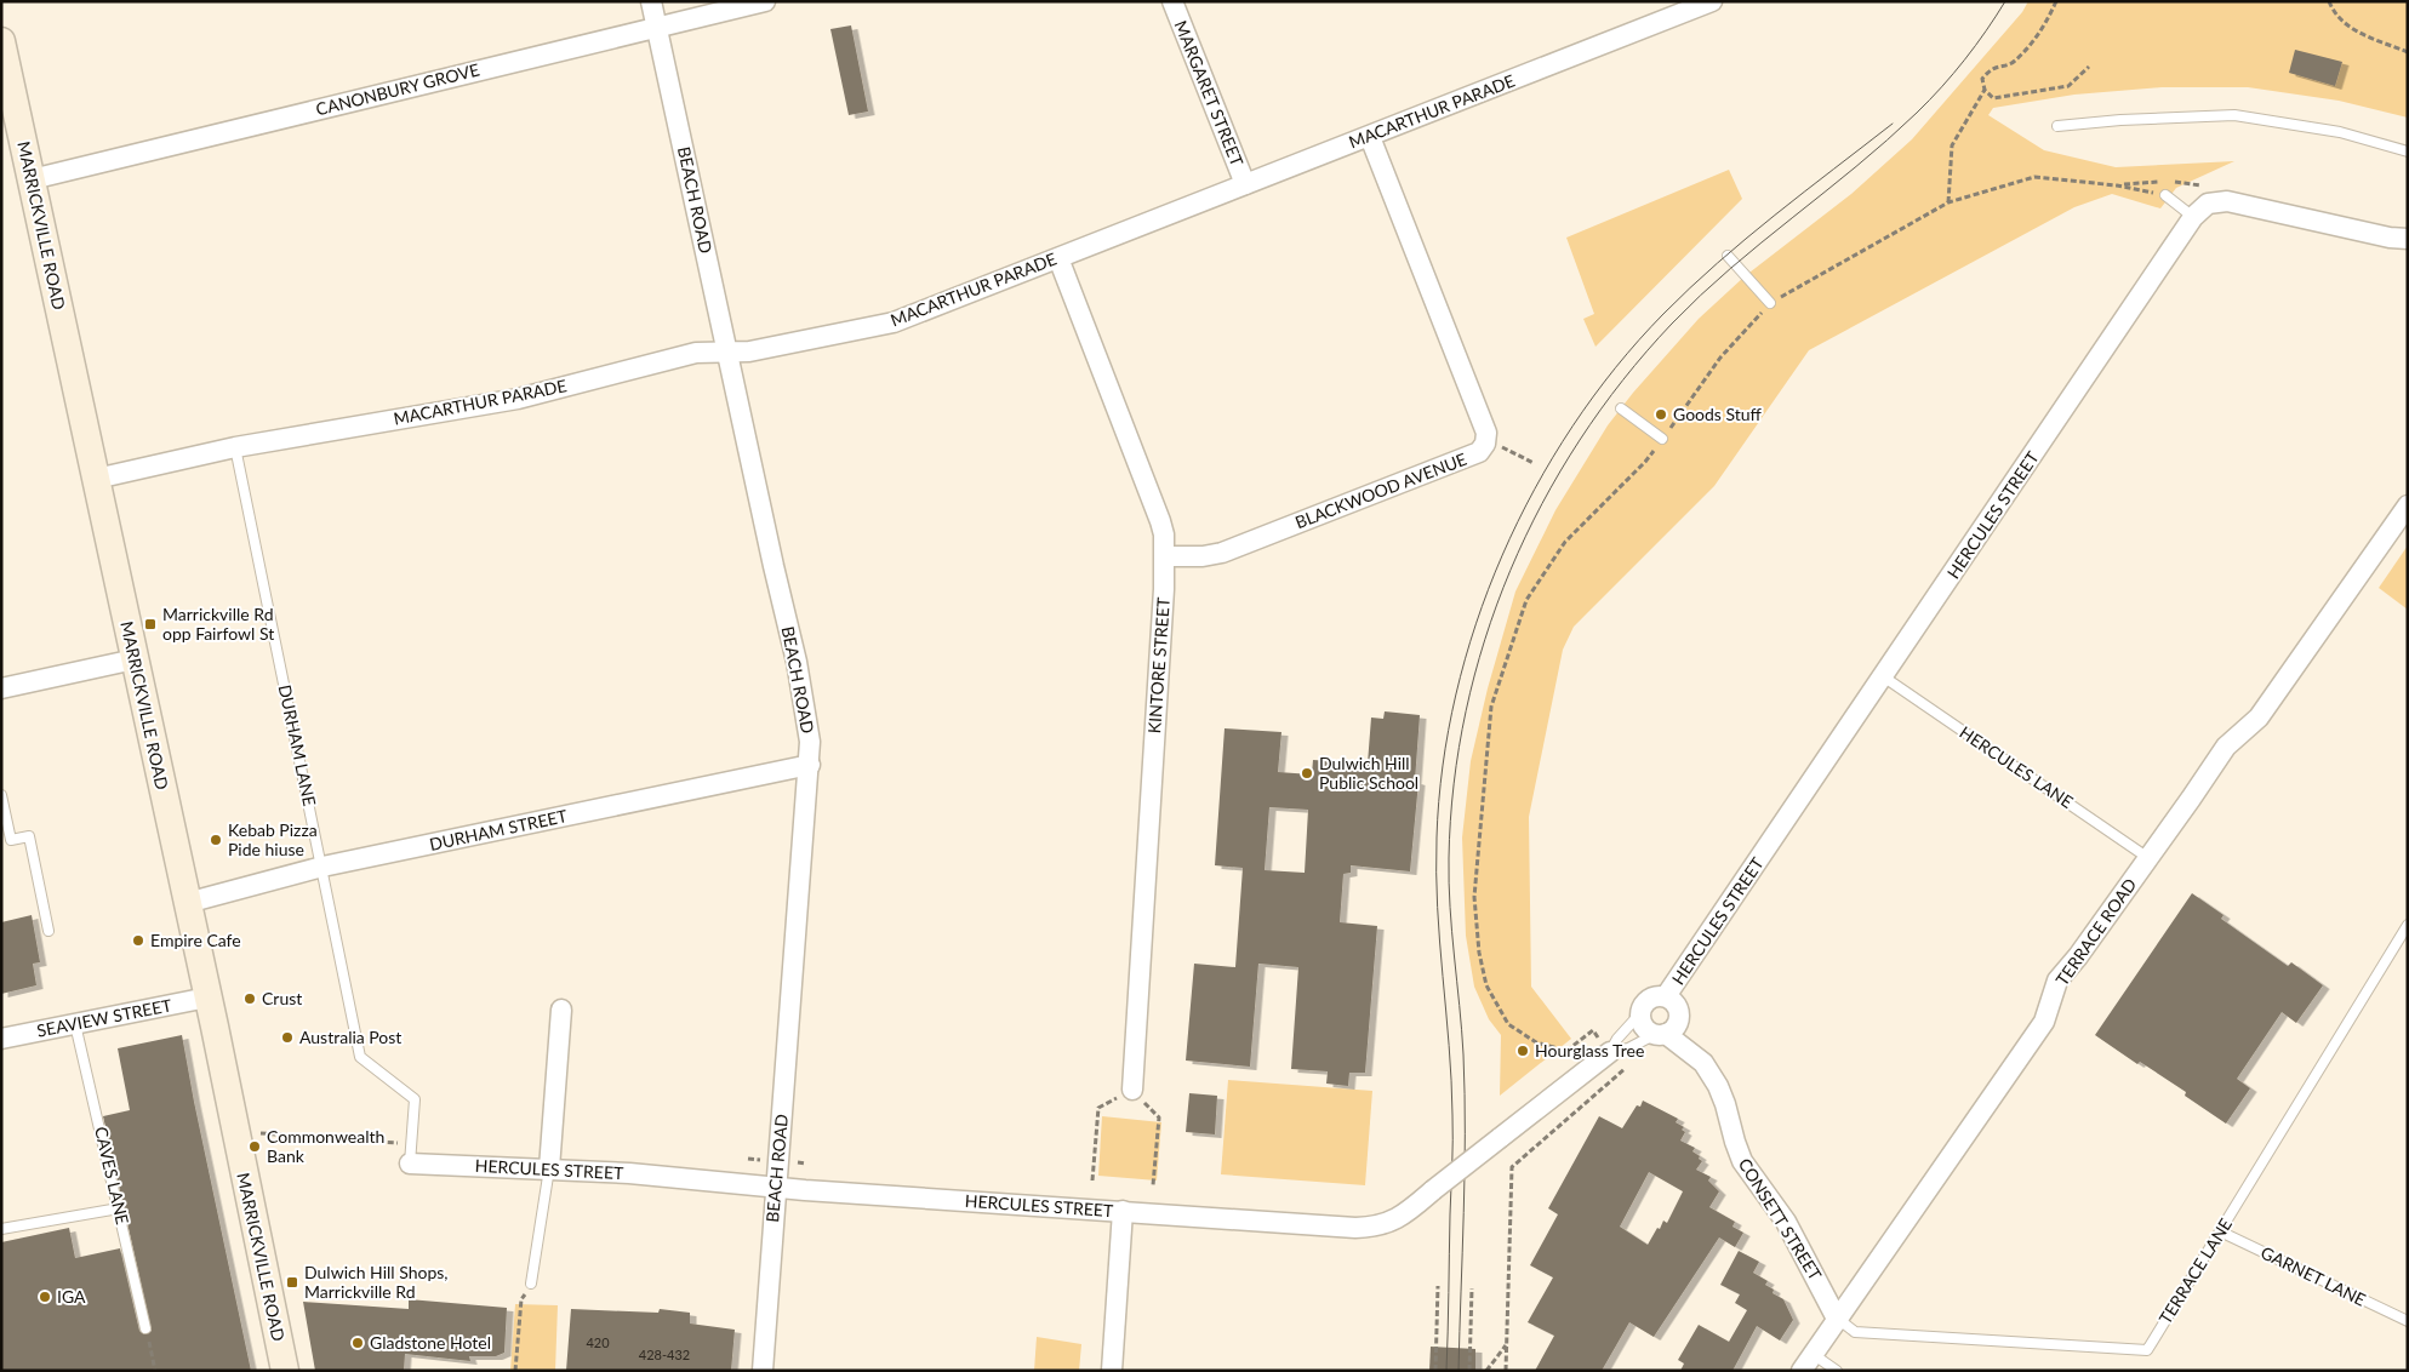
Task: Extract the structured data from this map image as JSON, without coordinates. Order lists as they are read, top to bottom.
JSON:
{
  "streets": {
    "main road": ["MARRICKVILLE ROAD"],
    "street": [
      "CANONBURY GROVE",
      "MARGARET STREET",
      "MACARTHUR PARADE",
      "BEACH ROAD",
      "BLACKWOOD AVENUE",
      "HERCULES STREET",
      "KINTORE STREET",
      "DURHAM STREET",
      "TERRACE ROAD",
      "SEAVIEW STREET",
      "CONSETT STREET"
    ],
    "lane": [
      "DURHAM LANE",
      "HERCULES LANE",
      "CAVES LANE",
      "TERRACE LANE",
      "GARNET LANE"
    ]
  },
  "crossings": [
    ["CANONBURY GROVE", "BEACH ROAD"],
    ["CANONBURY GROVE", "MARRICKVILLE ROAD"],
    ["MARGARET STREET", "MACARTHUR PARADE"],
    ["MACARTHUR PARADE", "BEACH ROAD"],
    ["MACARTHUR PARADE", "MARRICKVILLE ROAD"],
    ["MACARTHUR PARADE", "KINTORE STREET"],
    ["MACARTHUR PARADE", "DURHAM LANE"],
    ["BEACH ROAD", "HERCULES STREET"],
    ["BEACH ROAD", "DURHAM STREET"],
    ["MARRICKVILLE ROAD", "DURHAM STREET"],
    ["MARRICKVILLE ROAD", "SEAVIEW STREET"],
    ["BLACKWOOD AVENUE", "KINTORE STREET"],
    ["HERCULES STREET", "DURHAM LANE"],
    ["HERCULES STREET", "HERCULES LANE"],
    ["HERCULES STREET", "CONSETT STREET"],
    ["DURHAM LANE", "DURHAM STREET"],
    ["HERCULES LANE", "TERRACE ROAD"],
    ["TERRACE ROAD", "CONSETT STREET"],
    ["TERRACE ROAD", "TERRACE LANE"],
    ["SEAVIEW STREET", "CAVES LANE"],
    ["CONSETT STREET", "TERRACE LANE"],
    ["TERRACE LANE", "GARNET LANE"]
  ],
  "places": {
    "other": [
      "Goods Stuff",
      "Dulwich Hill Public School",
      "Kebab Pizza Pide hiuse",
      "Empire Cafe",
      "Crust",
      "Australia Post",
      "Hourglass Tree",
      "Commonwealth Bank",
      "IGA",
      "Gladstone Hotel"
    ],
    "transit": ["Marrickville Rd opp Fairfowl St", "Dulwich Hill Shops, Marrickville Rd"]
  },
  "house_numbers": ["420", "428-432"]
}
